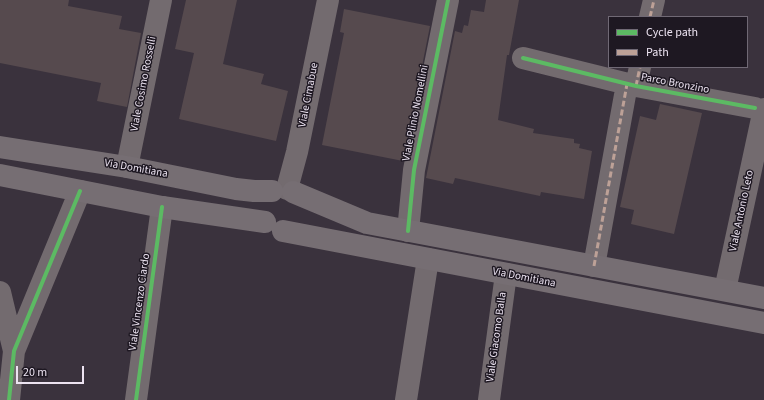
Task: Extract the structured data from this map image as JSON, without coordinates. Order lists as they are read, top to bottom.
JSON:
{
  "streets": {
    "main road": ["Via Domitiana"],
    "street": [
      "Viale Cosimo Rosselli",
      "Parco Bronzino",
      "Viale Cimabue",
      "Viale Plinio Nomellini",
      "Viale Antonio Leto",
      "Viale Vincenzo Ciardo",
      "Viale Giacomo Balla"
    ]
  },
  "crossings": [
    ["Viale Cosimo Rosselli", "Via Domitiana"],
    ["Parco Bronzino", "Via Domitiana"],
    ["Parco Bronzino", "Viale Antonio Leto"],
    ["Viale Cimabue", "Via Domitiana"],
    ["Viale Plinio Nomellini", "Via Domitiana"],
    ["Via Domitiana", "Viale Antonio Leto"],
    ["Via Domitiana", "Viale Vincenzo Ciardo"],
    ["Via Domitiana", "Viale Giacomo Balla"]
  ],
  "legend": ["Cycle path", "Path"],
  "scale_bar": "20 m"
}
